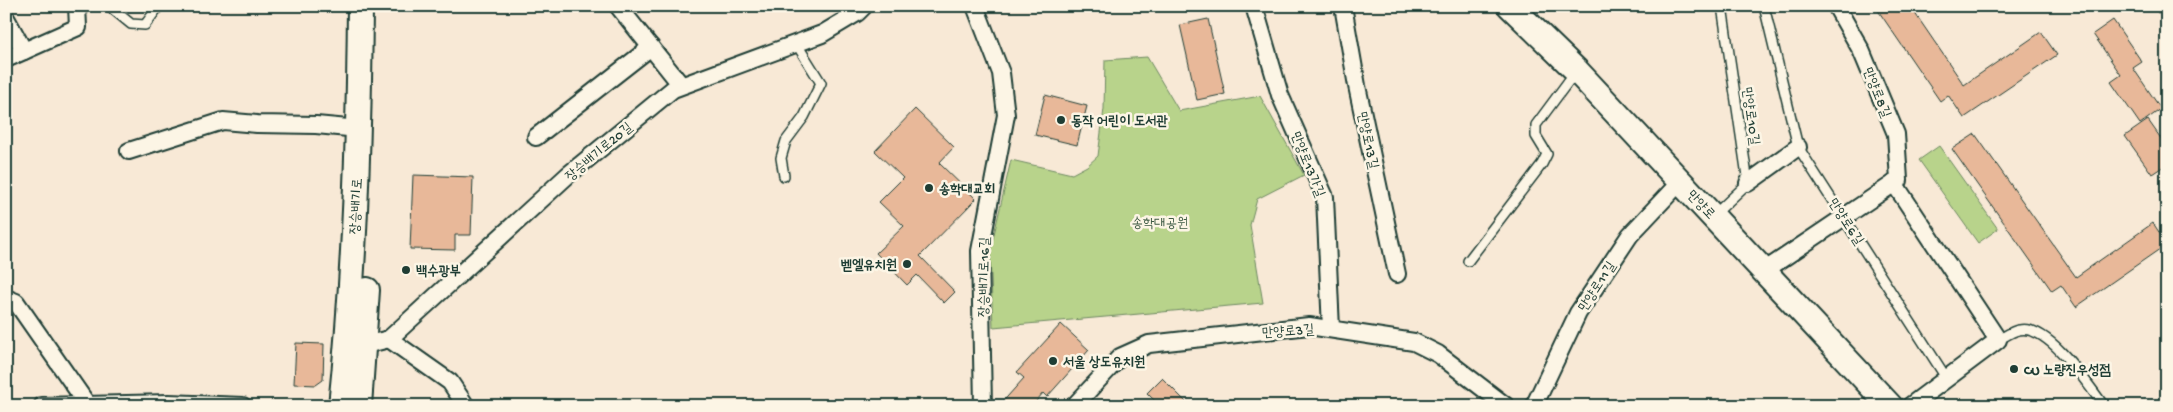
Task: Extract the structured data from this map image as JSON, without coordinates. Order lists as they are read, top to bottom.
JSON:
{
  "streets": {
    "street": [
      "만양로8길",
      "만양로13길",
      "장승배기로20길",
      "만양로13가길",
      "만양로",
      "장승배기로",
      "장승배기로16길",
      "만양로11길",
      "만양로3길"
    ],
    "lane": ["만양로10길", "만양로6길"]
  },
  "crossings": [
    ["장승배기로20길", "장승배기로"],
    ["만양로13가길", "만양로3길"],
    ["만양로", "만양로11길"]
  ],
  "parks": ["송학대공원"],
  "places": [
    "동작 어린이 도서관",
    "송학대교회",
    "벧엘유치원",
    "백수광부",
    "서울 상도유치원",
    "CU 노량진우성점"
  ]
}
